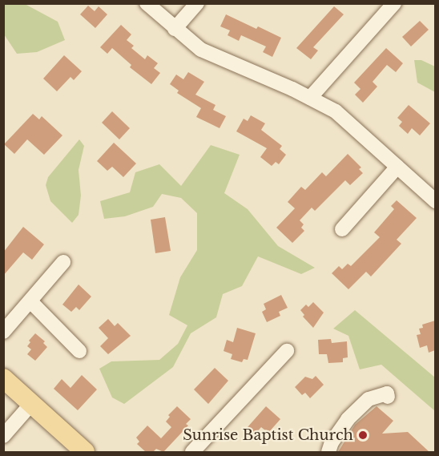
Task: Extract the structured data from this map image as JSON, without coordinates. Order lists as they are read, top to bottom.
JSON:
{
  "places": ["Sunrise Baptist Church"]
}
